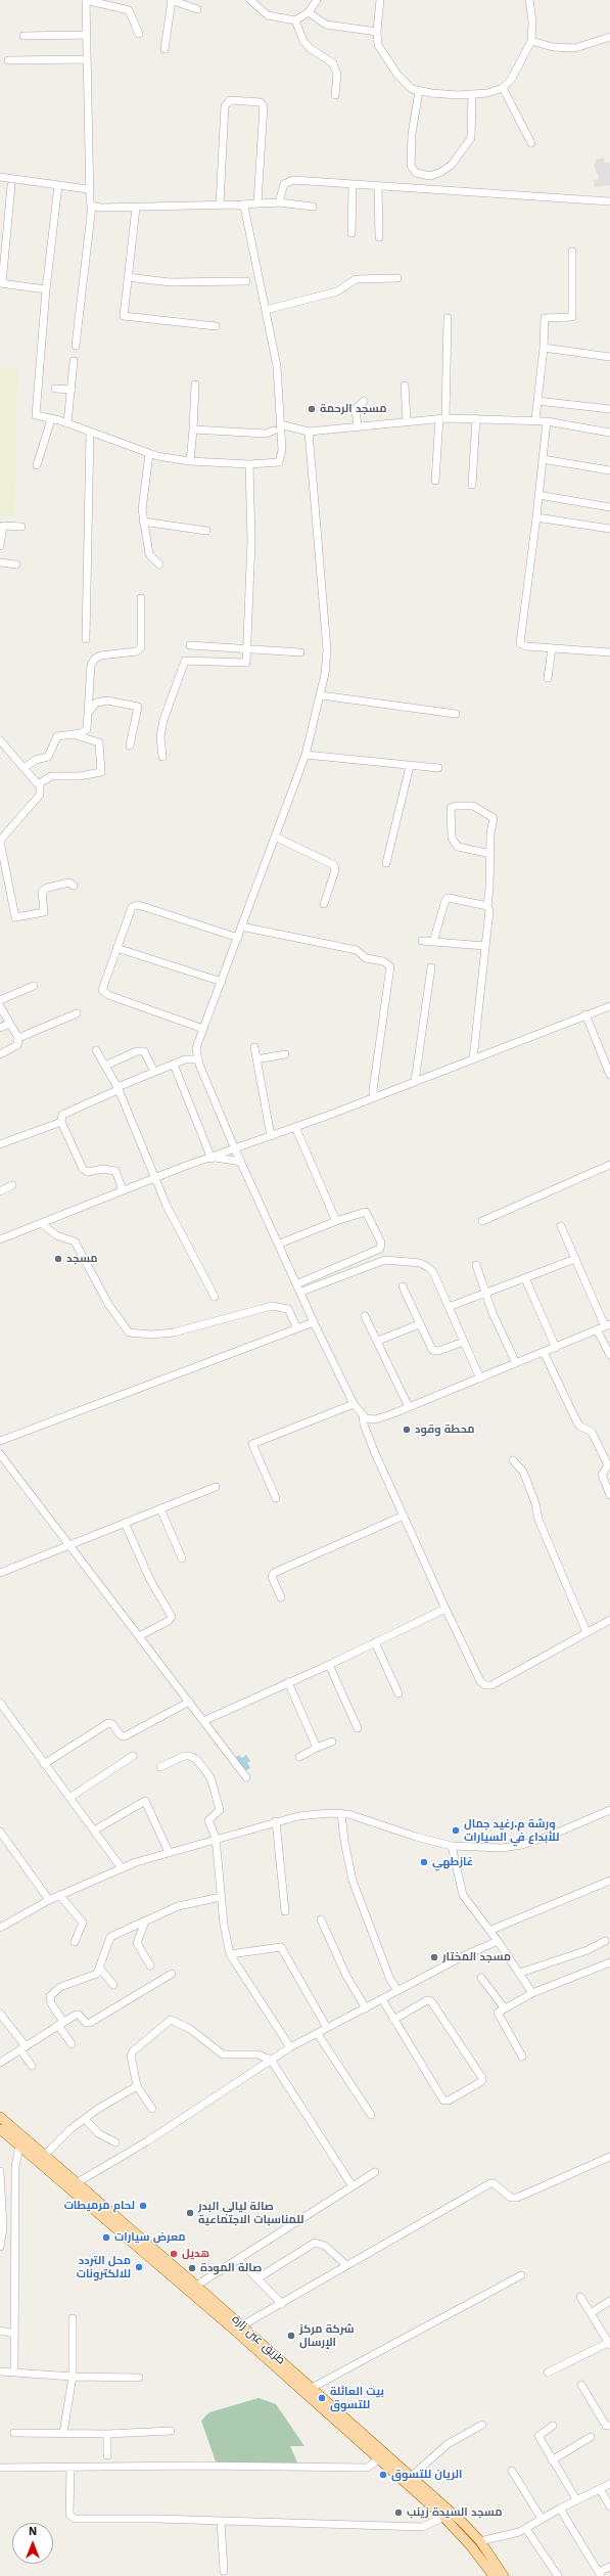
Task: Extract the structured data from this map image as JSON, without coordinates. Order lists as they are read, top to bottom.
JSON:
{
  "streets": {
    "main road": ["طريق عين زارة"]
  },
  "places": [
    "مسجد الرحمة",
    "مسجد",
    "محطة وقود",
    "ورشة م.رغيد جمال للأبداع في السيارات",
    "غازطهي",
    "مسجد المختار",
    "لحام مرميطات",
    "صالة ليالي البدر للمناسبات الاجتماعية",
    "معرض سيارات",
    "هديل",
    "محل التردد للالكترونات",
    "صالة المودة",
    "شركة مركز الإرسال",
    "بيت العائلة للتسوق",
    "الريان للتسوق",
    "مسجد السيدة زينب"
  ],
  "north": "top"
}
